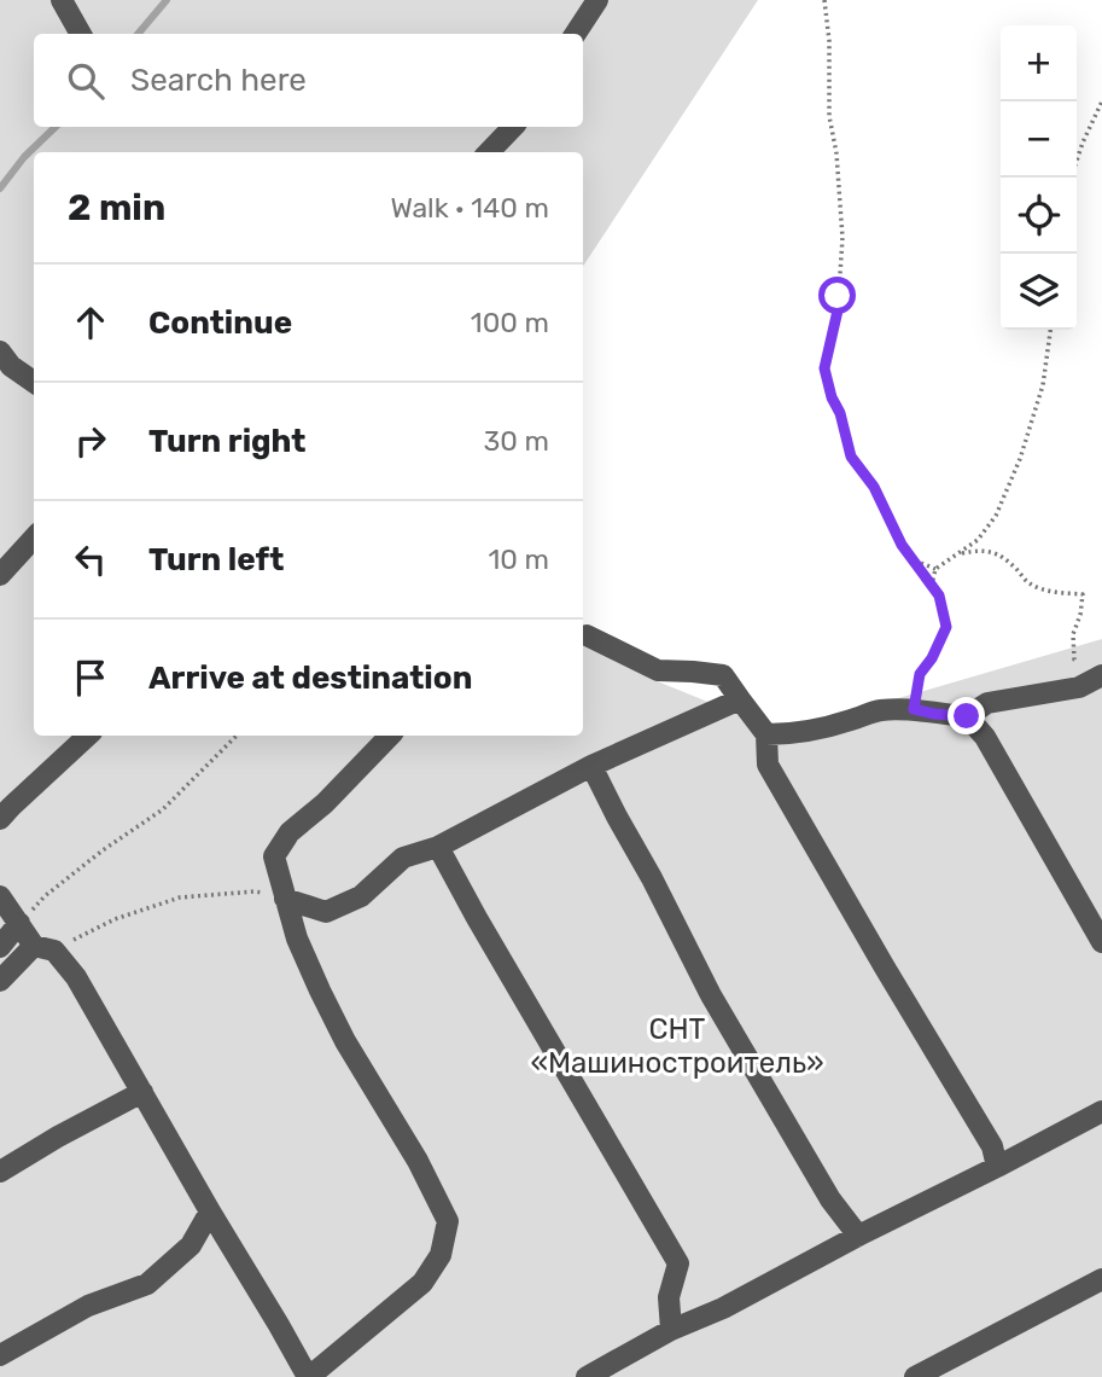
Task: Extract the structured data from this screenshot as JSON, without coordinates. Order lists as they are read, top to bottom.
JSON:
{
  "parks": ["СНТ «Машиностроитель»"],
  "page": {
    "map_buttons": ["+", "−"],
    "search": "Search here",
    "heading": ["2 min", "Walk · 140 m"],
    "list": [
      ["Continue", "100 m"],
      ["Turn right", "30 m"],
      ["Turn left", "10 m"],
      "Arrive at destination"
    ]
  }
}
